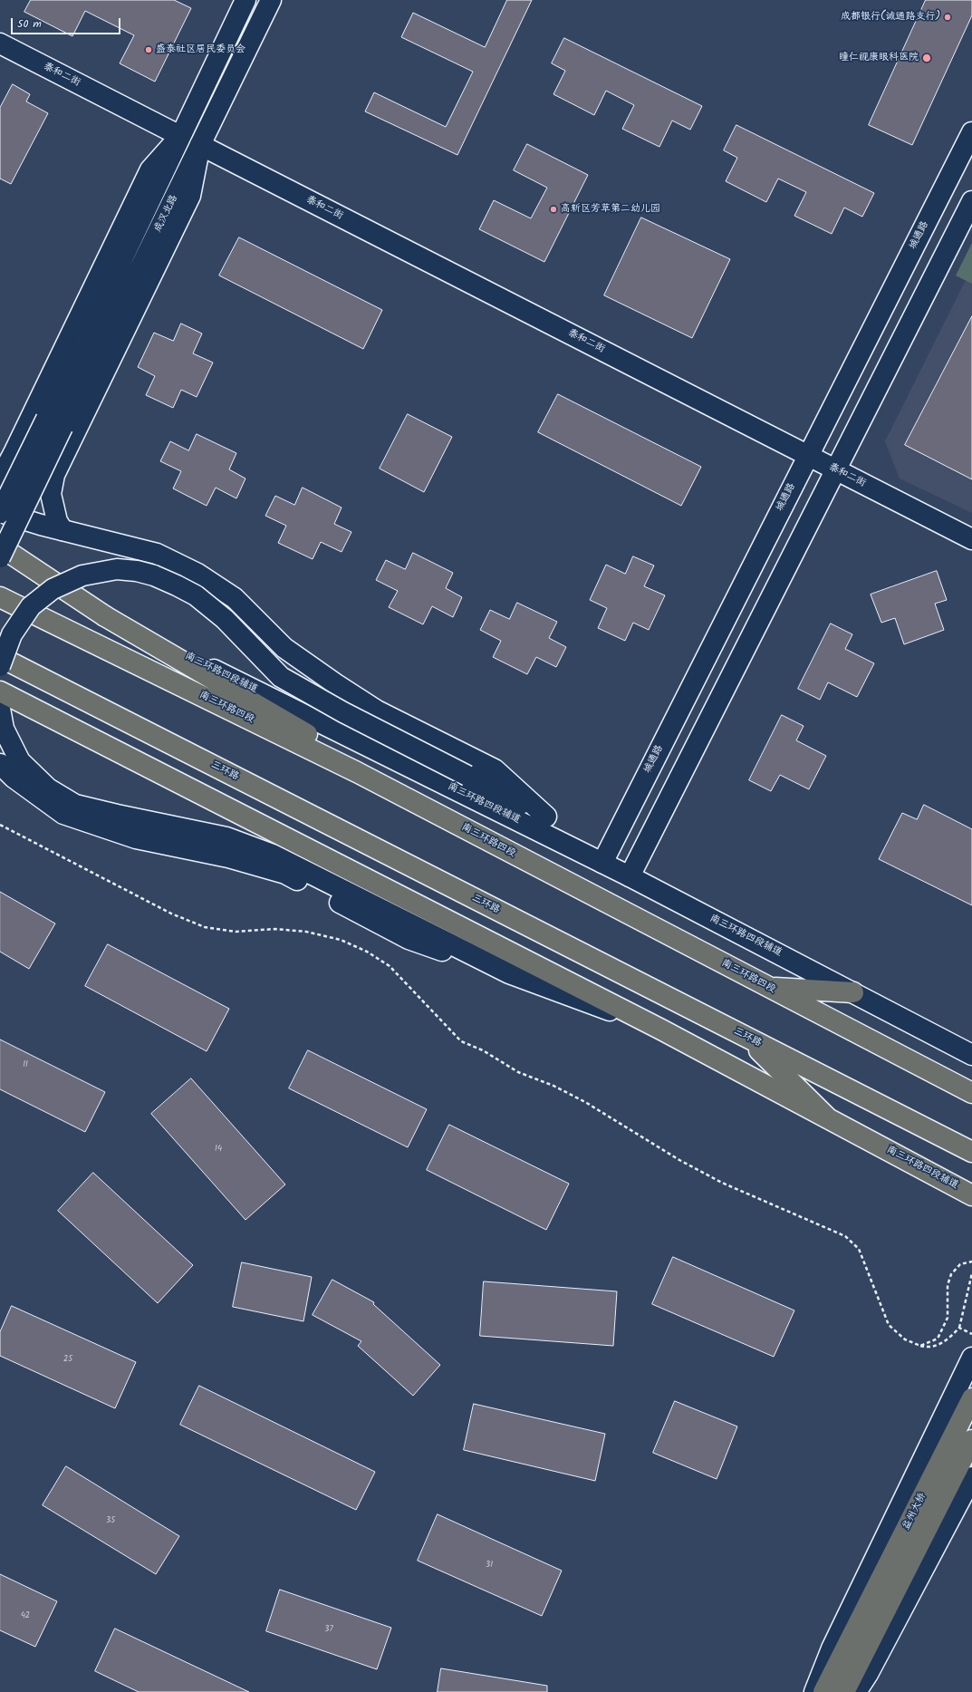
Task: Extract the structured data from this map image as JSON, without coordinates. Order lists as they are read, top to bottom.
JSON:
{
  "streets": {
    "main road": [
      "泰和二街",
      "成汉北路",
      "城通路",
      "南三环路四段辅道",
      "南三环路四段",
      "三环路",
      "益州大桥"
    ]
  },
  "crossings": [
    ["泰和二街", "成汉北路"],
    ["泰和二街", "城通路"],
    ["城通路", "南三环路四段辅道"]
  ],
  "places": [
    "成都银行(诚通路支行)",
    "盛泰社区居民委员会",
    "瞳仁视康眼科医院",
    "高新区芳草第二幼儿园"
  ],
  "house_numbers": [
    "11",
    "14",
    "25",
    "35",
    "31",
    "42",
    "37"
  ],
  "scale_bar": "50 m"
}
